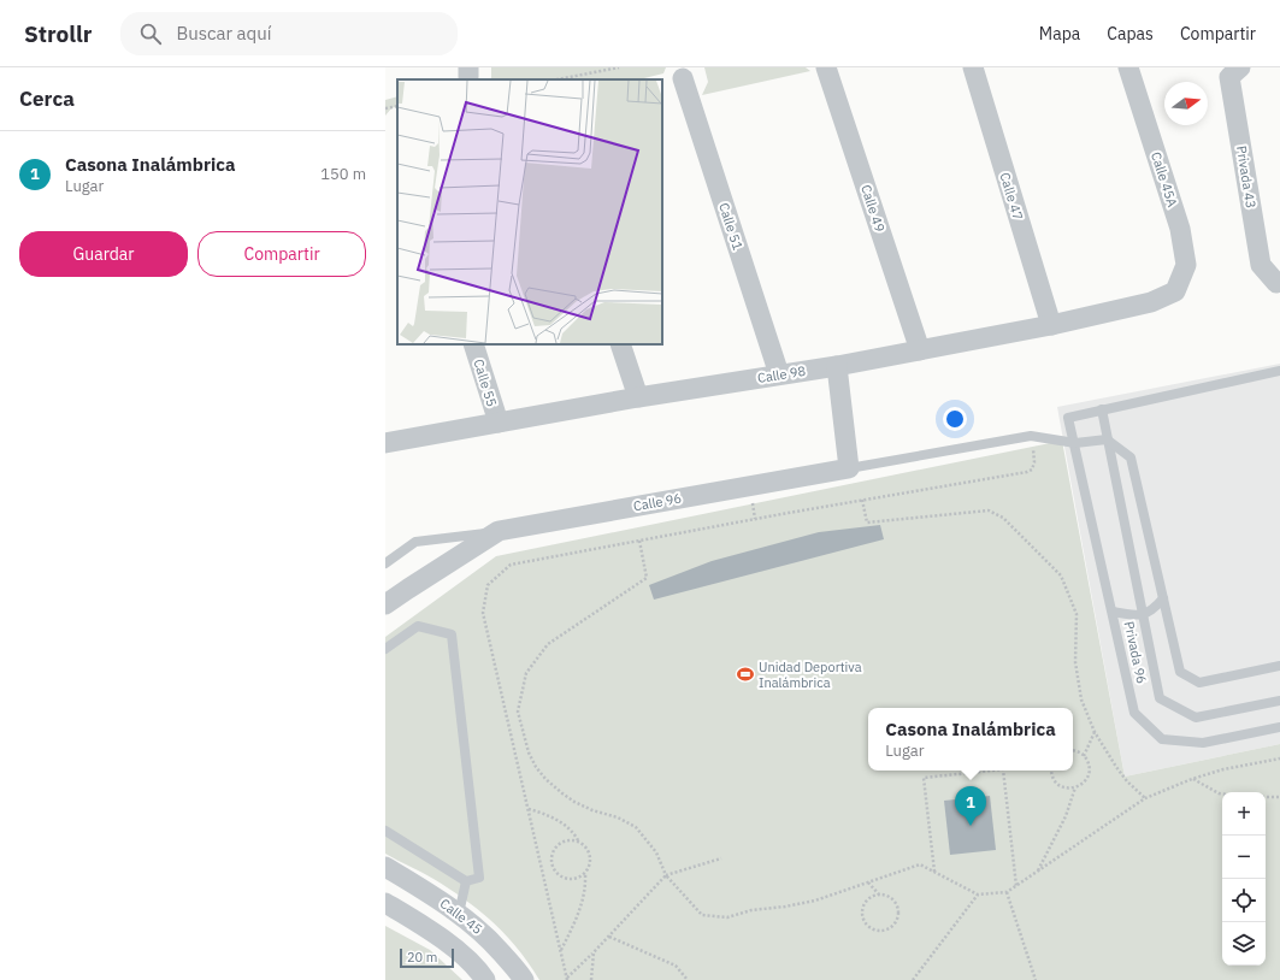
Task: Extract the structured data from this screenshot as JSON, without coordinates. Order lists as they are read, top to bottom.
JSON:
{
  "streets": {
    "street": [
      "Privada 43",
      "Calle 45A",
      "Calle 47",
      "Calle 49",
      "Calle 51",
      "Calle 98",
      "Calle 55",
      "Calle 96",
      "Calle 45"
    ],
    "lane": ["Privada 96"]
  },
  "crossings": [
    ["Calle 45A", "Calle 98"],
    ["Calle 47", "Calle 98"],
    ["Calle 49", "Calle 98"],
    ["Calle 51", "Calle 98"],
    ["Calle 98", "Calle 55"]
  ],
  "places": {
    "sports": ["Unidad Deportiva Inalámbrica"]
  },
  "scale_bar": "20 m",
  "north": "right",
  "page": {
    "header": "Strollr",
    "search": "Buscar aquí",
    "nav": ["Mapa", "Capas", "Compartir"],
    "heading": "Cerca",
    "list": [
      {
        "mark": "1",
        "name": "Casona Inalámbrica",
        "note": "Lugar",
        "value": "150 m"
      }
    ],
    "buttons": ["Guardar", "Compartir"],
    "popup": ["Casona Inalámbrica", "Lugar"],
    "pins": "1",
    "map_buttons": ["+", "−"],
    "scale": "20 m"
  }
}
